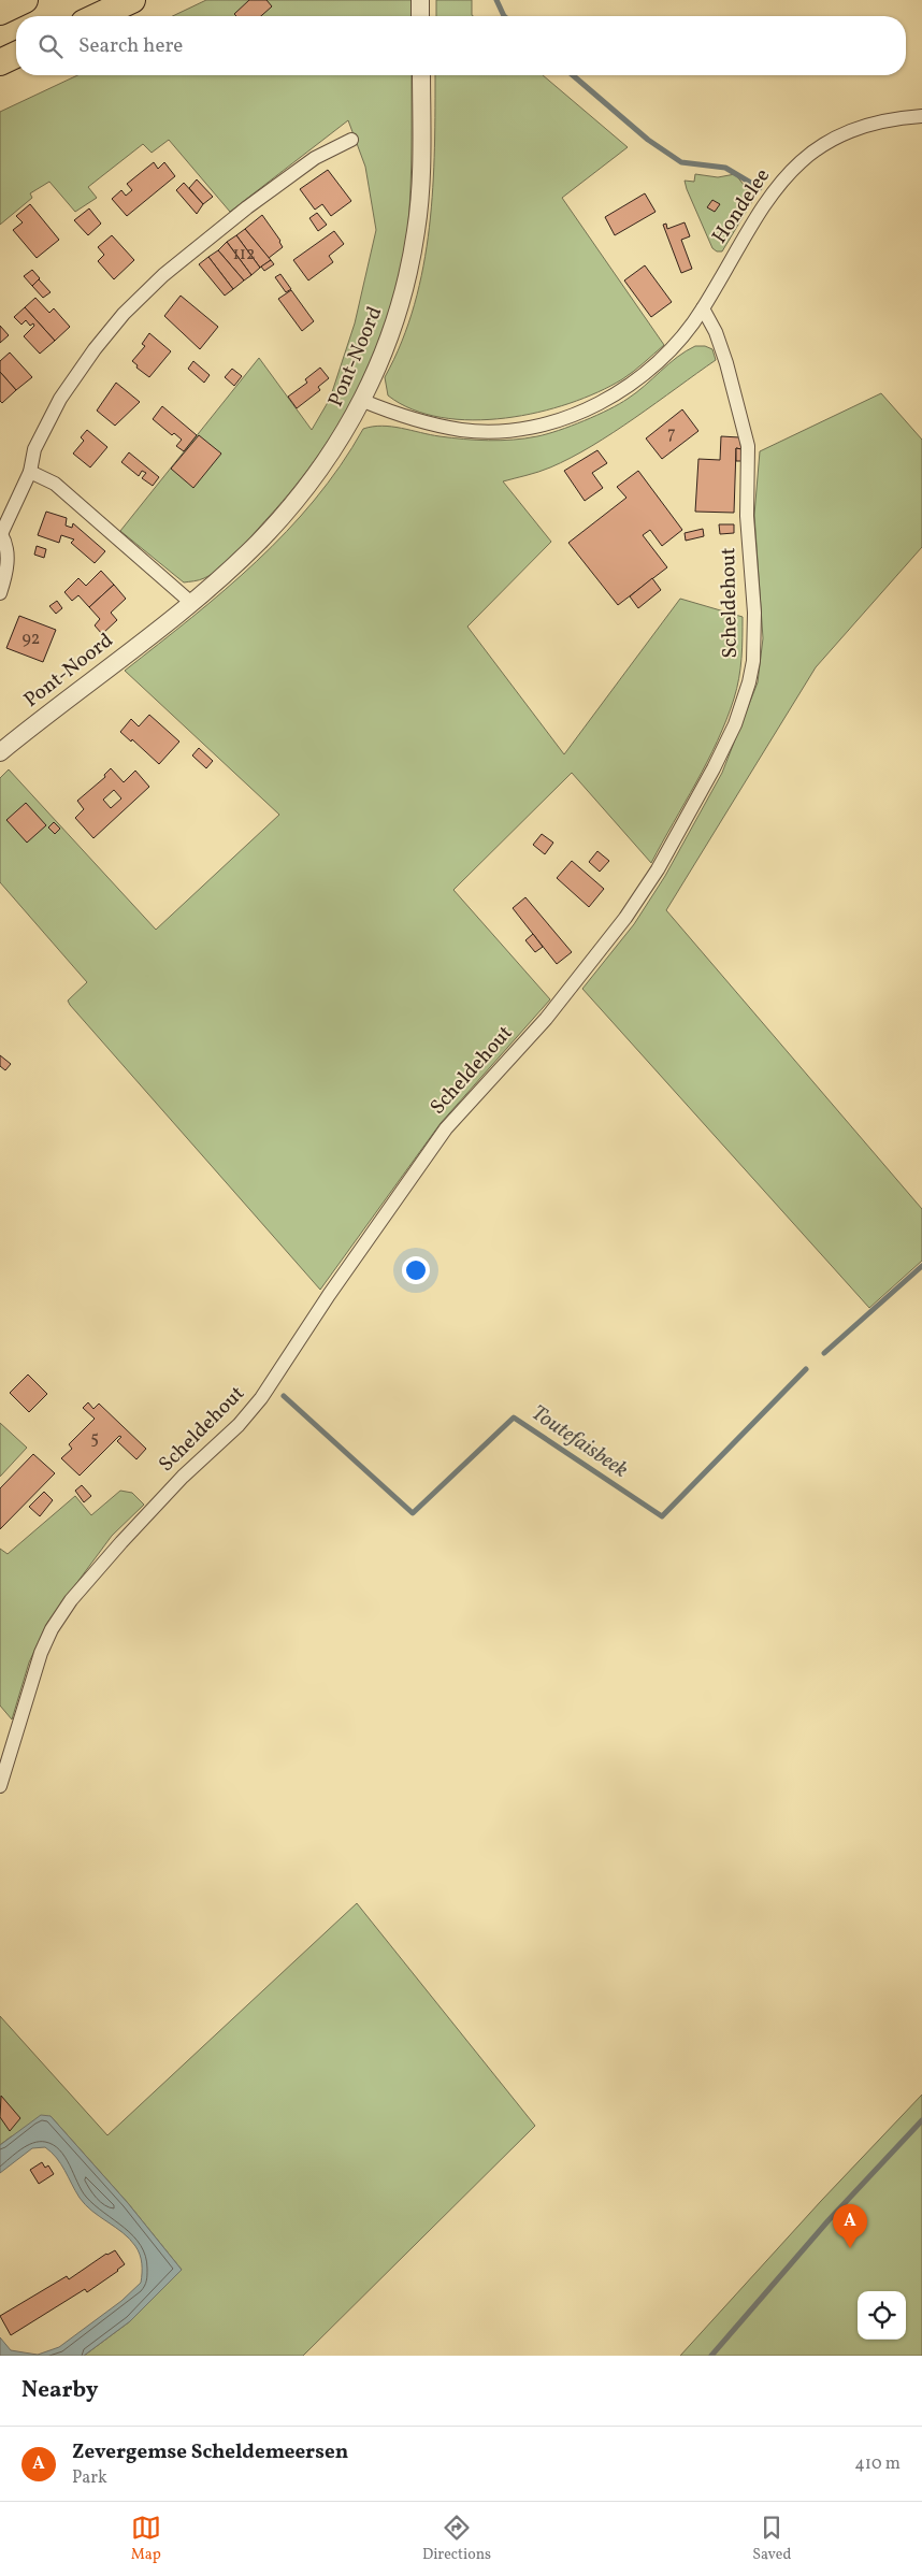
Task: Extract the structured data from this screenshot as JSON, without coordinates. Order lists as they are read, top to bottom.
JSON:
{
  "streets": {
    "street": ["Hondelee", "Pont-Noord", "Scheldehout"]
  },
  "crossings": [
    ["Hondelee", "Scheldehout"]
  ],
  "water": ["Toutefaisbeek"],
  "house_numbers": [
    "112",
    "7",
    "92",
    "5"
  ],
  "page": {
    "search": "Search here",
    "pins": "A",
    "heading": "Nearby",
    "list": [
      {
        "mark": "A",
        "name": "Zevergemse Scheldemeersen",
        "note": "Park",
        "value": "410 m"
      }
    ],
    "nav": ["Map", "Directions", "Saved"]
  }
}
